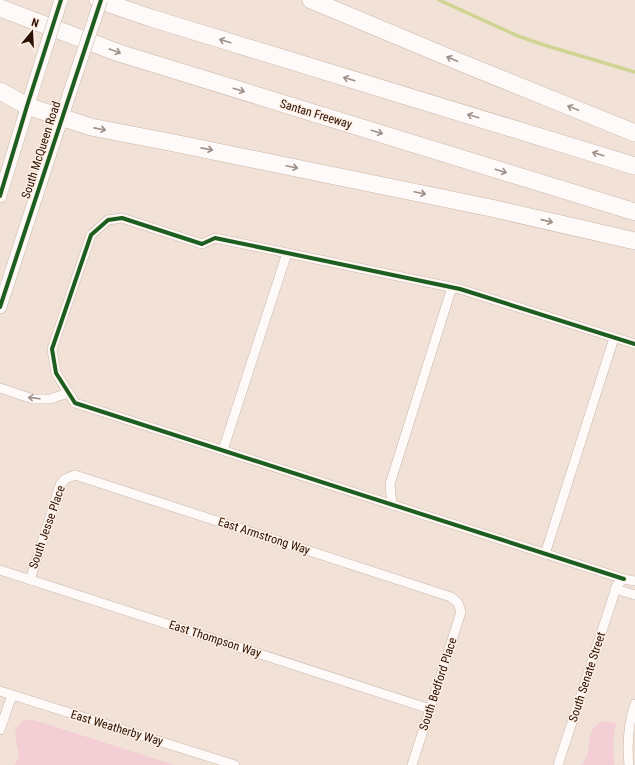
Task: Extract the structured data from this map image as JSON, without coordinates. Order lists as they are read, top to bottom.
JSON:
{
  "streets": {
    "highway": ["Santan Freeway"],
    "main road": ["South McQueen Road"],
    "street": [
      "South Jesse Place",
      "East Armstrong Way",
      "East Thompson Way",
      "South Senate Street",
      "South Bedford Place",
      "East Weatherby Way"
    ]
  },
  "crossings": [
    ["South Jesse Place", "East Armstrong Way"],
    ["South Jesse Place", "East Thompson Way"],
    ["East Armstrong Way", "South Bedford Place"],
    ["East Thompson Way", "South Bedford Place"]
  ],
  "north": "top"
}
